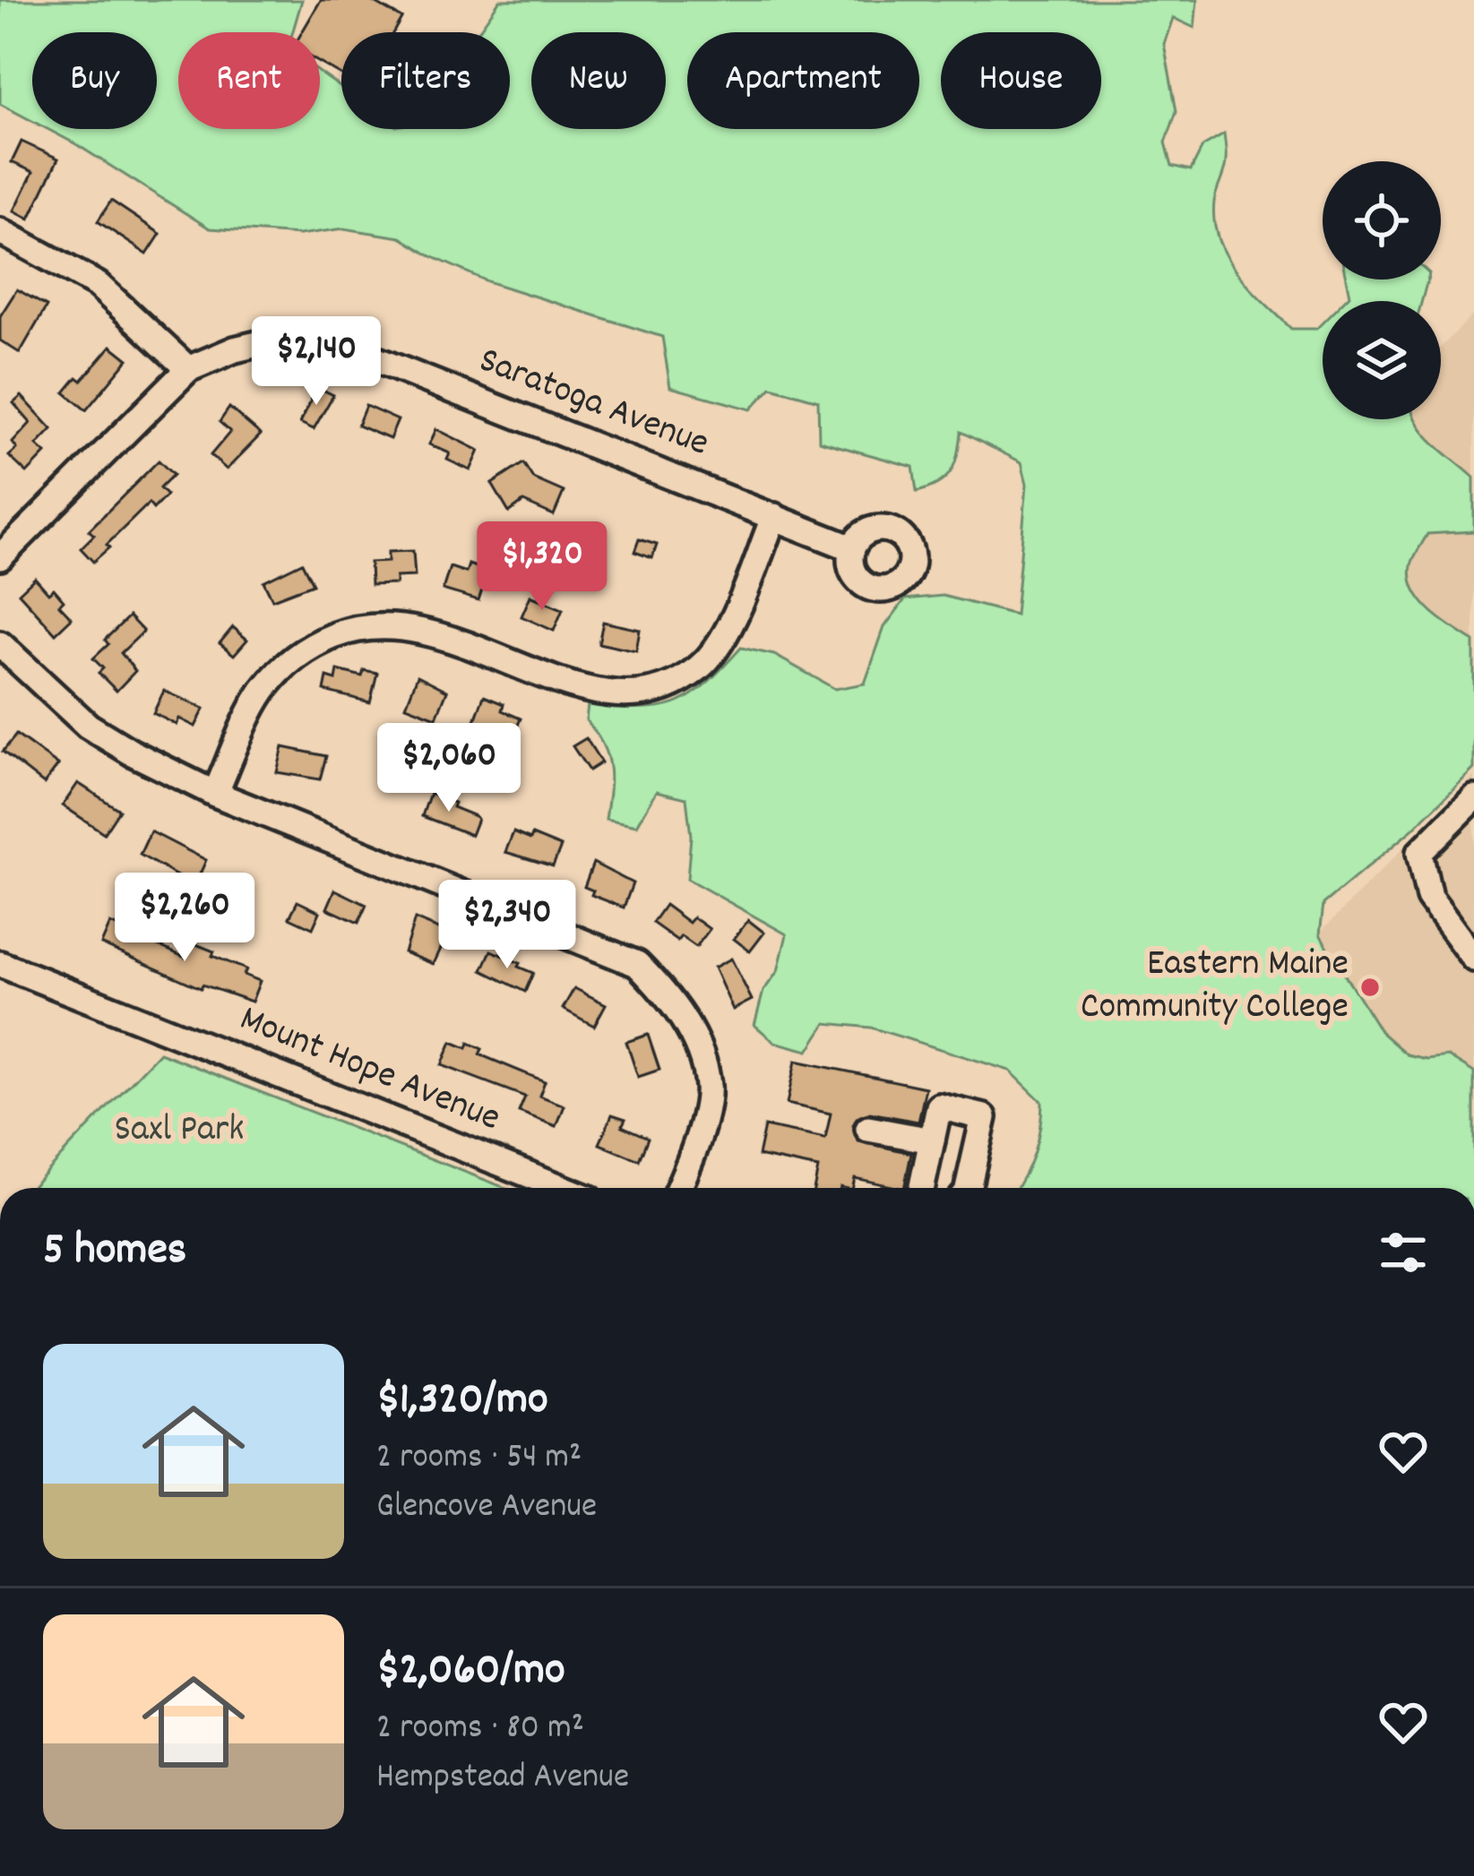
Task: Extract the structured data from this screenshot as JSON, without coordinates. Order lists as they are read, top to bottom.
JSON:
{
  "streets": {
    "street": ["Saratoga Avenue", "Mount Hope Avenue"]
  },
  "parks": ["Saxl Park"],
  "places": ["Eastern Maine Community College"],
  "page": {
    "chip": [
      "Buy",
      "Rent",
      "Filters",
      "New",
      "Apartment",
      "House"
    ],
    "price": [
      "$2,140",
      "$1,320",
      "$2,060",
      "$2,260",
      "$2,340"
    ],
    "heading": "5 homes",
    "list": [
      {
        "name": "$1,320/mo",
        "note": "2 rooms · 54 m² · Glencove Avenue"
      },
      {
        "name": "$2,060/mo",
        "note": "2 rooms · 80 m² · Hempstead Avenue"
      }
    ]
  }
}
